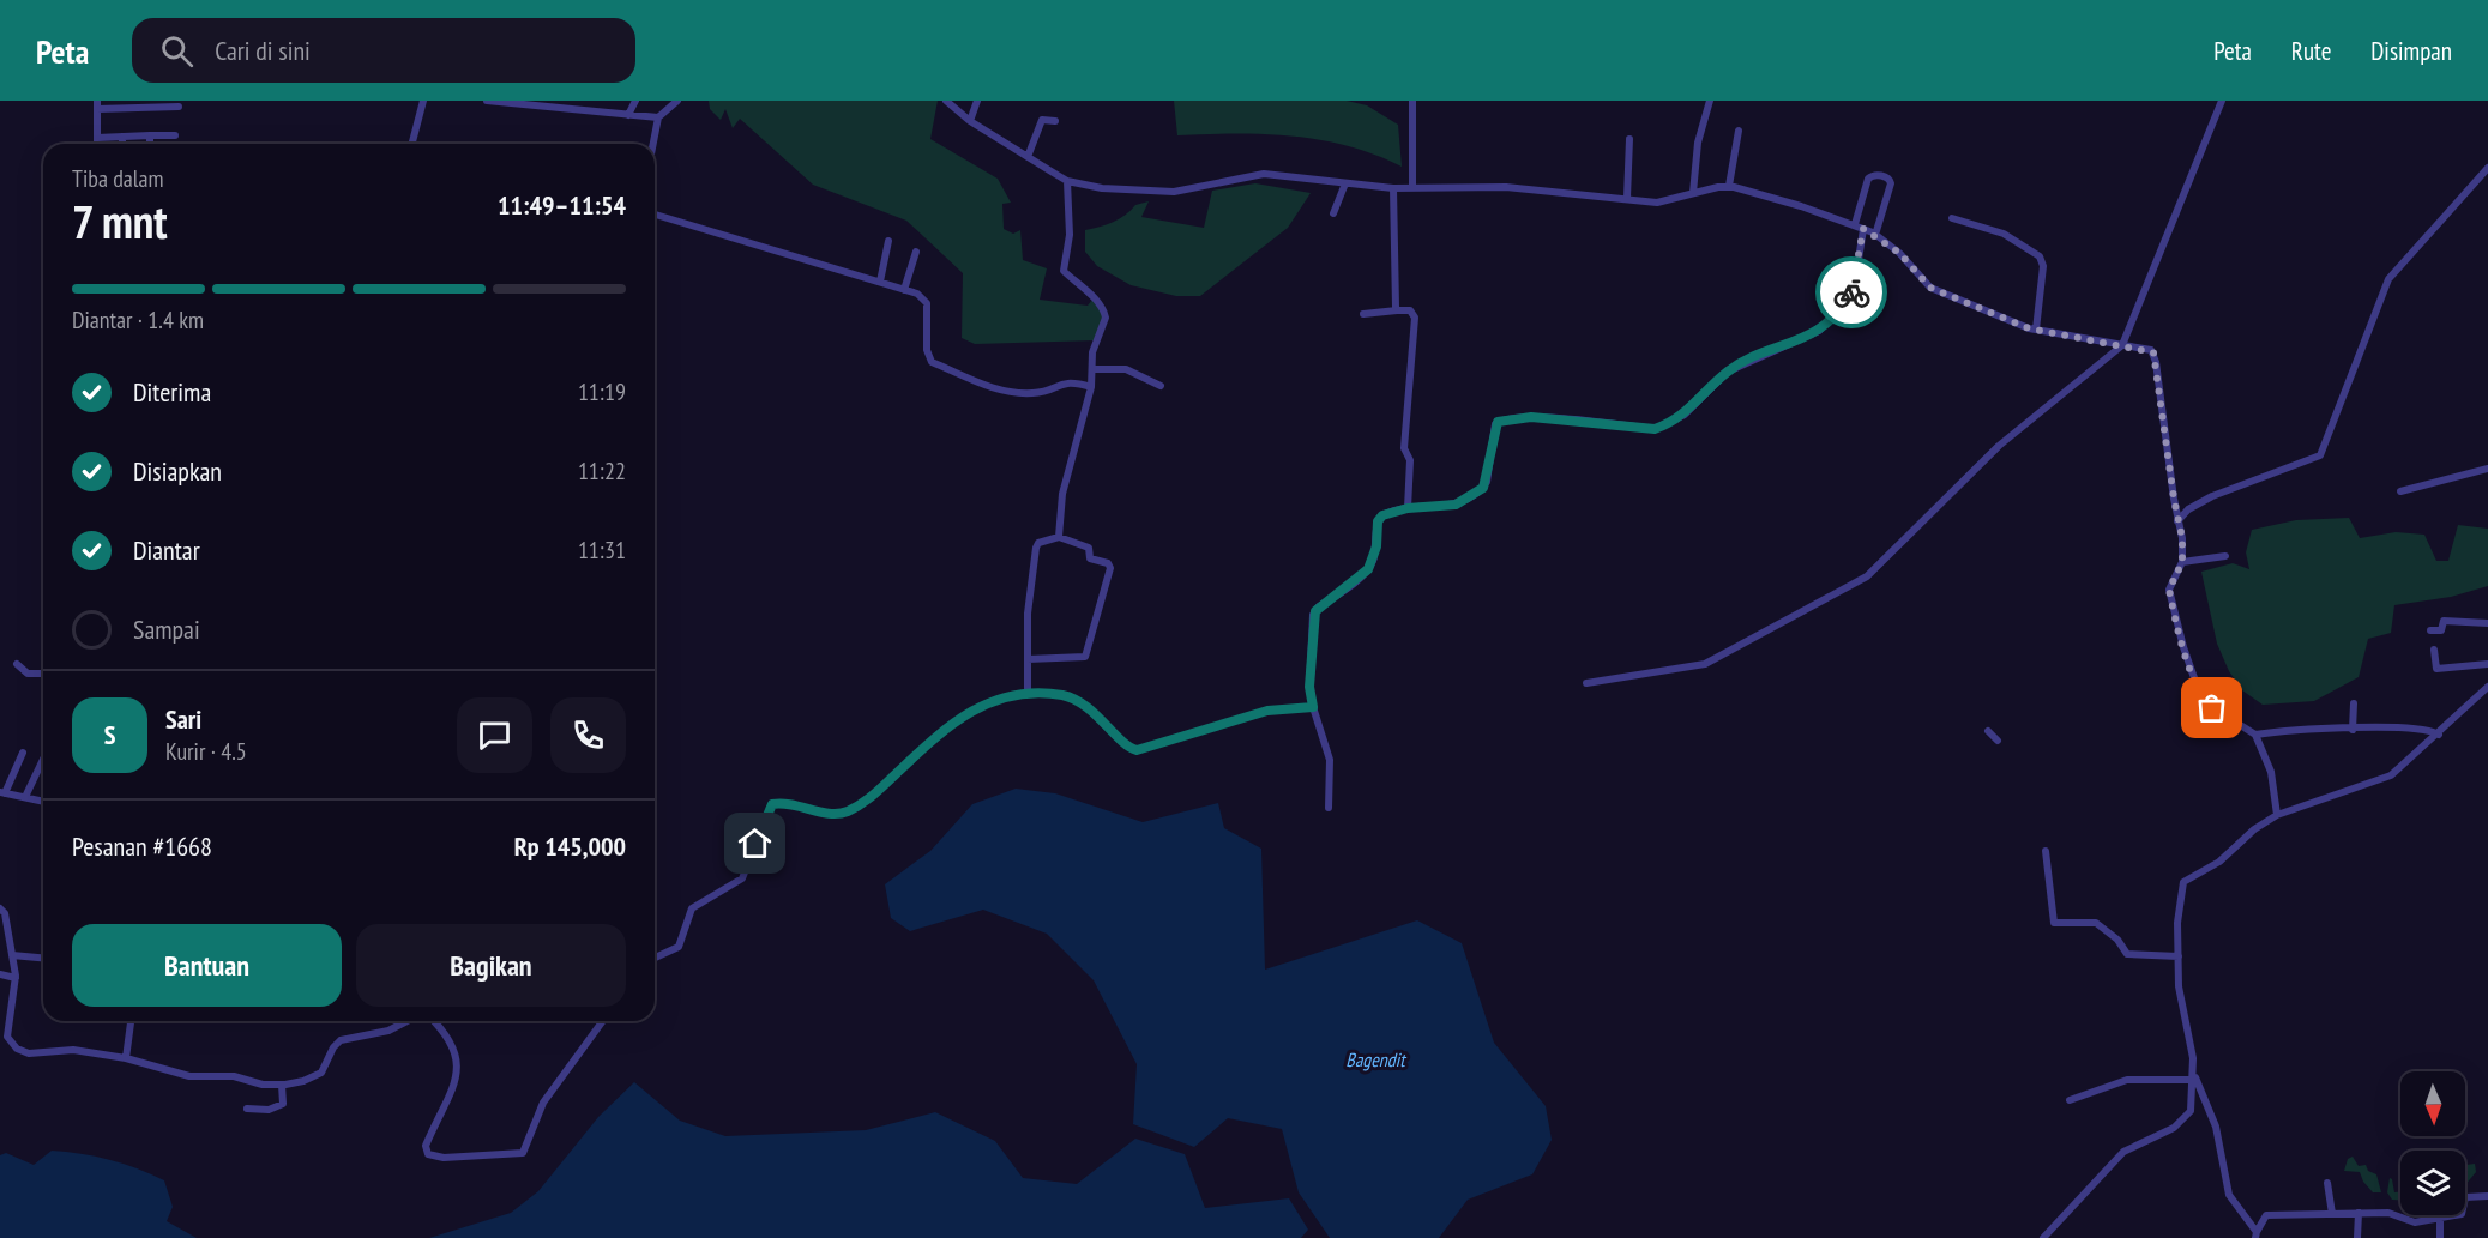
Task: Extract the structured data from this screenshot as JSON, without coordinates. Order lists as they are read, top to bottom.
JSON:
{
  "water": ["Bagendit"],
  "north": "bottom",
  "page": {
    "header": "Peta",
    "search": "Cari di sini",
    "nav": ["Peta", "Rute", "Disimpan"],
    "heading": ["7 mnt", "Tiba dalam", "11:49–11:54"],
    "panel": [
      "Sari",
      "Kurir · 4.5",
      "Pesanan #1668",
      "Rp 145,000"
    ],
    "bar": "Diantar · 1.4 km",
    "list": [
      ["Diterima", "11:19"],
      ["Disiapkan", "11:22"],
      ["Diantar", "11:31"],
      "Sampai"
    ],
    "round": "S",
    "buttons": ["Bantuan", "Bagikan"]
  }
}
